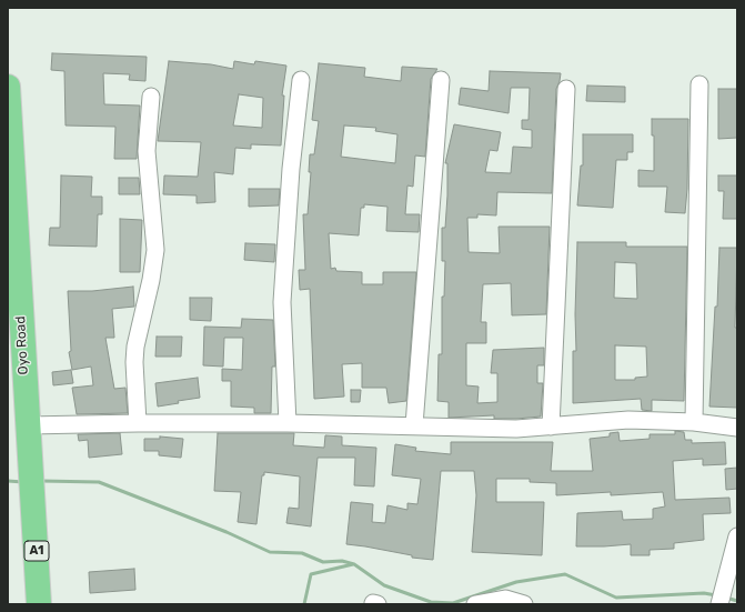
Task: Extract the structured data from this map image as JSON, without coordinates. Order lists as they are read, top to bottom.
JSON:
{
  "streets": {
    "highway": ["Oyo Road", "A1"]
  }
}
